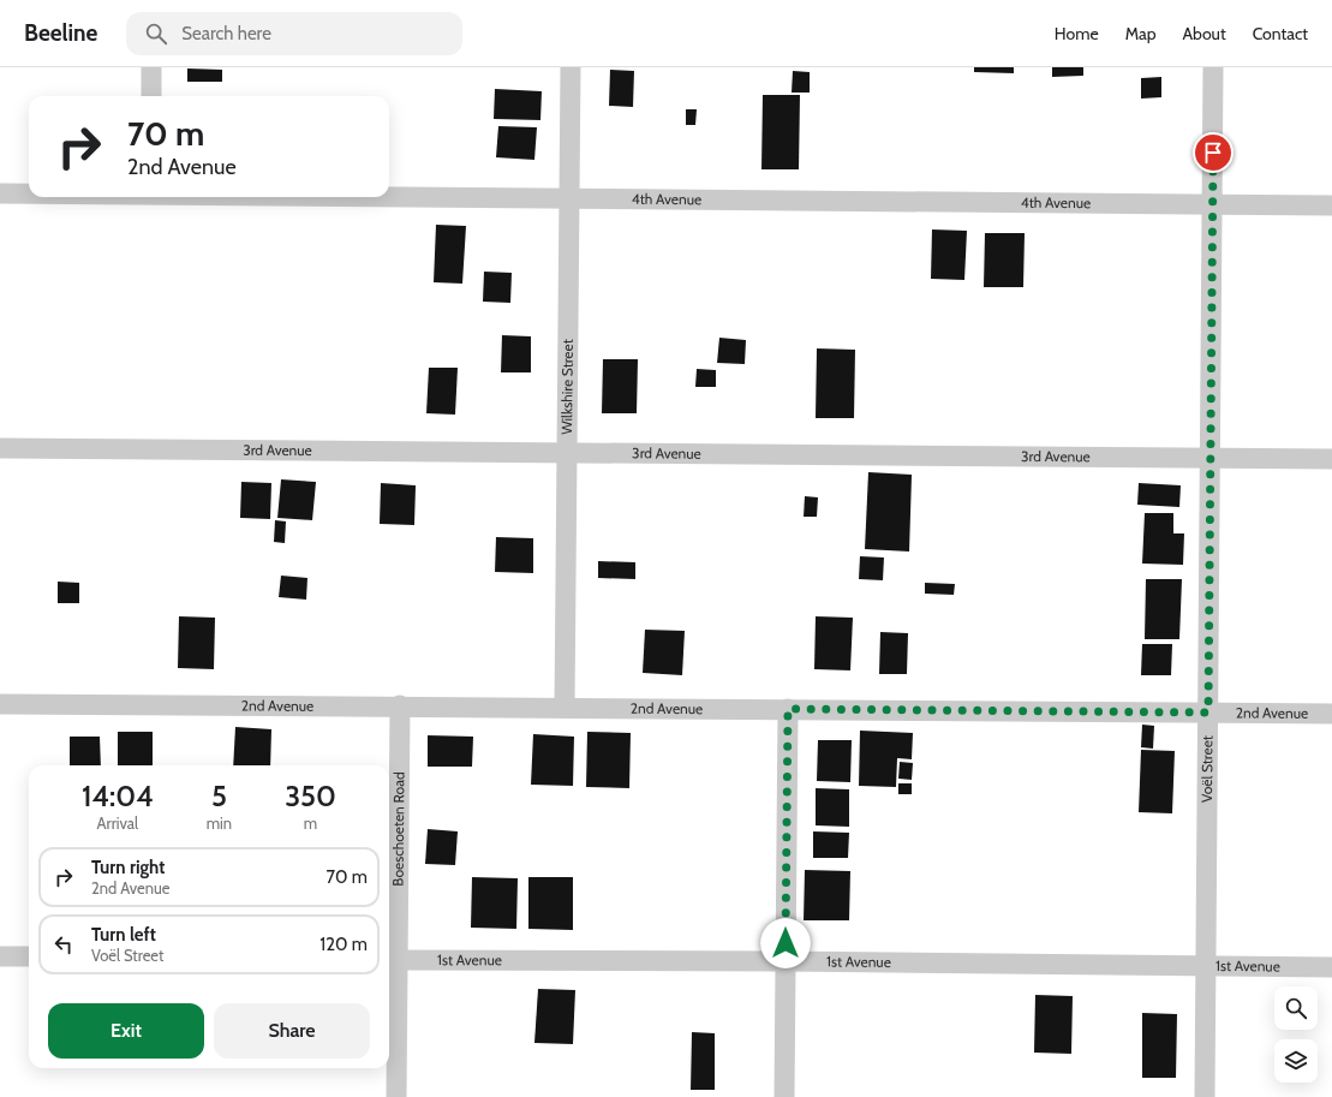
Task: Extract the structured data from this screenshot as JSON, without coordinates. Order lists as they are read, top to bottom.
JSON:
{
  "streets": {
    "street": [
      "4th Avenue",
      "Wilkshire Street",
      "3rd Avenue",
      "2nd Avenue",
      "Voël Street",
      "Boeschoeten Road",
      "1st Avenue"
    ]
  },
  "crossings": [
    ["4th Avenue", "Wilkshire Street"],
    ["4th Avenue", "Voël Street"],
    ["Wilkshire Street", "3rd Avenue"],
    ["Wilkshire Street", "2nd Avenue"],
    ["3rd Avenue", "Voël Street"],
    ["2nd Avenue", "Voël Street"],
    ["2nd Avenue", "Boeschoeten Road"],
    ["Voël Street", "1st Avenue"],
    ["Boeschoeten Road", "1st Avenue"]
  ],
  "page": {
    "header": "Beeline",
    "search": "Search here",
    "nav": [
      "Home",
      "Map",
      "About",
      "Contact"
    ],
    "turn": ["70 m", "2nd Avenue"],
    "eta": [
      "14:04",
      "Arrival",
      "5",
      "min",
      "350",
      "m"
    ],
    "list": [
      {
        "name": "Turn right",
        "note": "2nd Avenue",
        "value": "70 m"
      },
      {
        "name": "Turn left",
        "note": "Voël Street",
        "value": "120 m"
      }
    ],
    "buttons": ["Exit", "Share"]
  }
}
